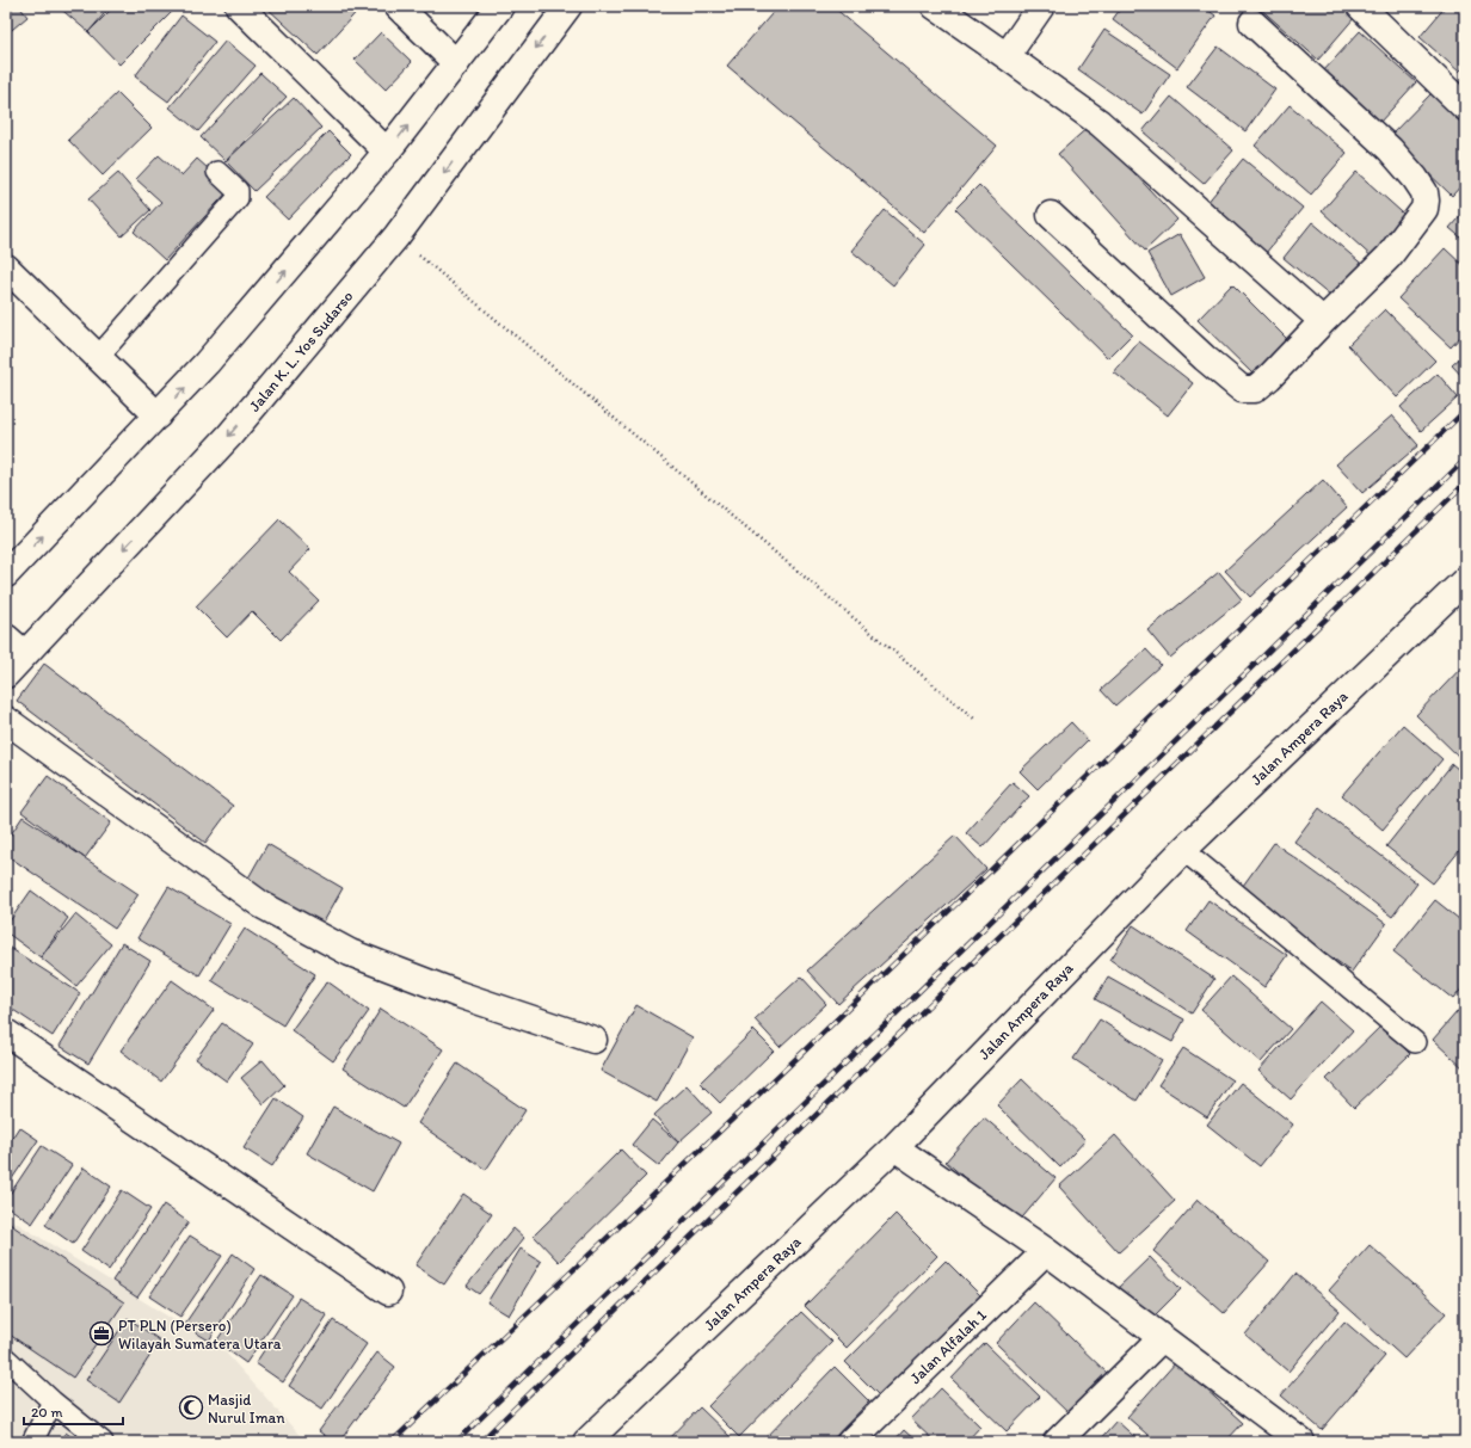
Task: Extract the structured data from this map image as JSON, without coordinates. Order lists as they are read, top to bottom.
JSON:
{
  "streets": {
    "street": ["Jalan K. L. Yos Sudarso", "Jalan Ampera Raya", "Jalan Alfalah 1"]
  },
  "places": {
    "office": ["PT PLN (Persero) Wilayah Sumatera Utara"],
    "mosque": ["Masjid Nurul Iman"]
  },
  "scale_bar": "20 m"
}
